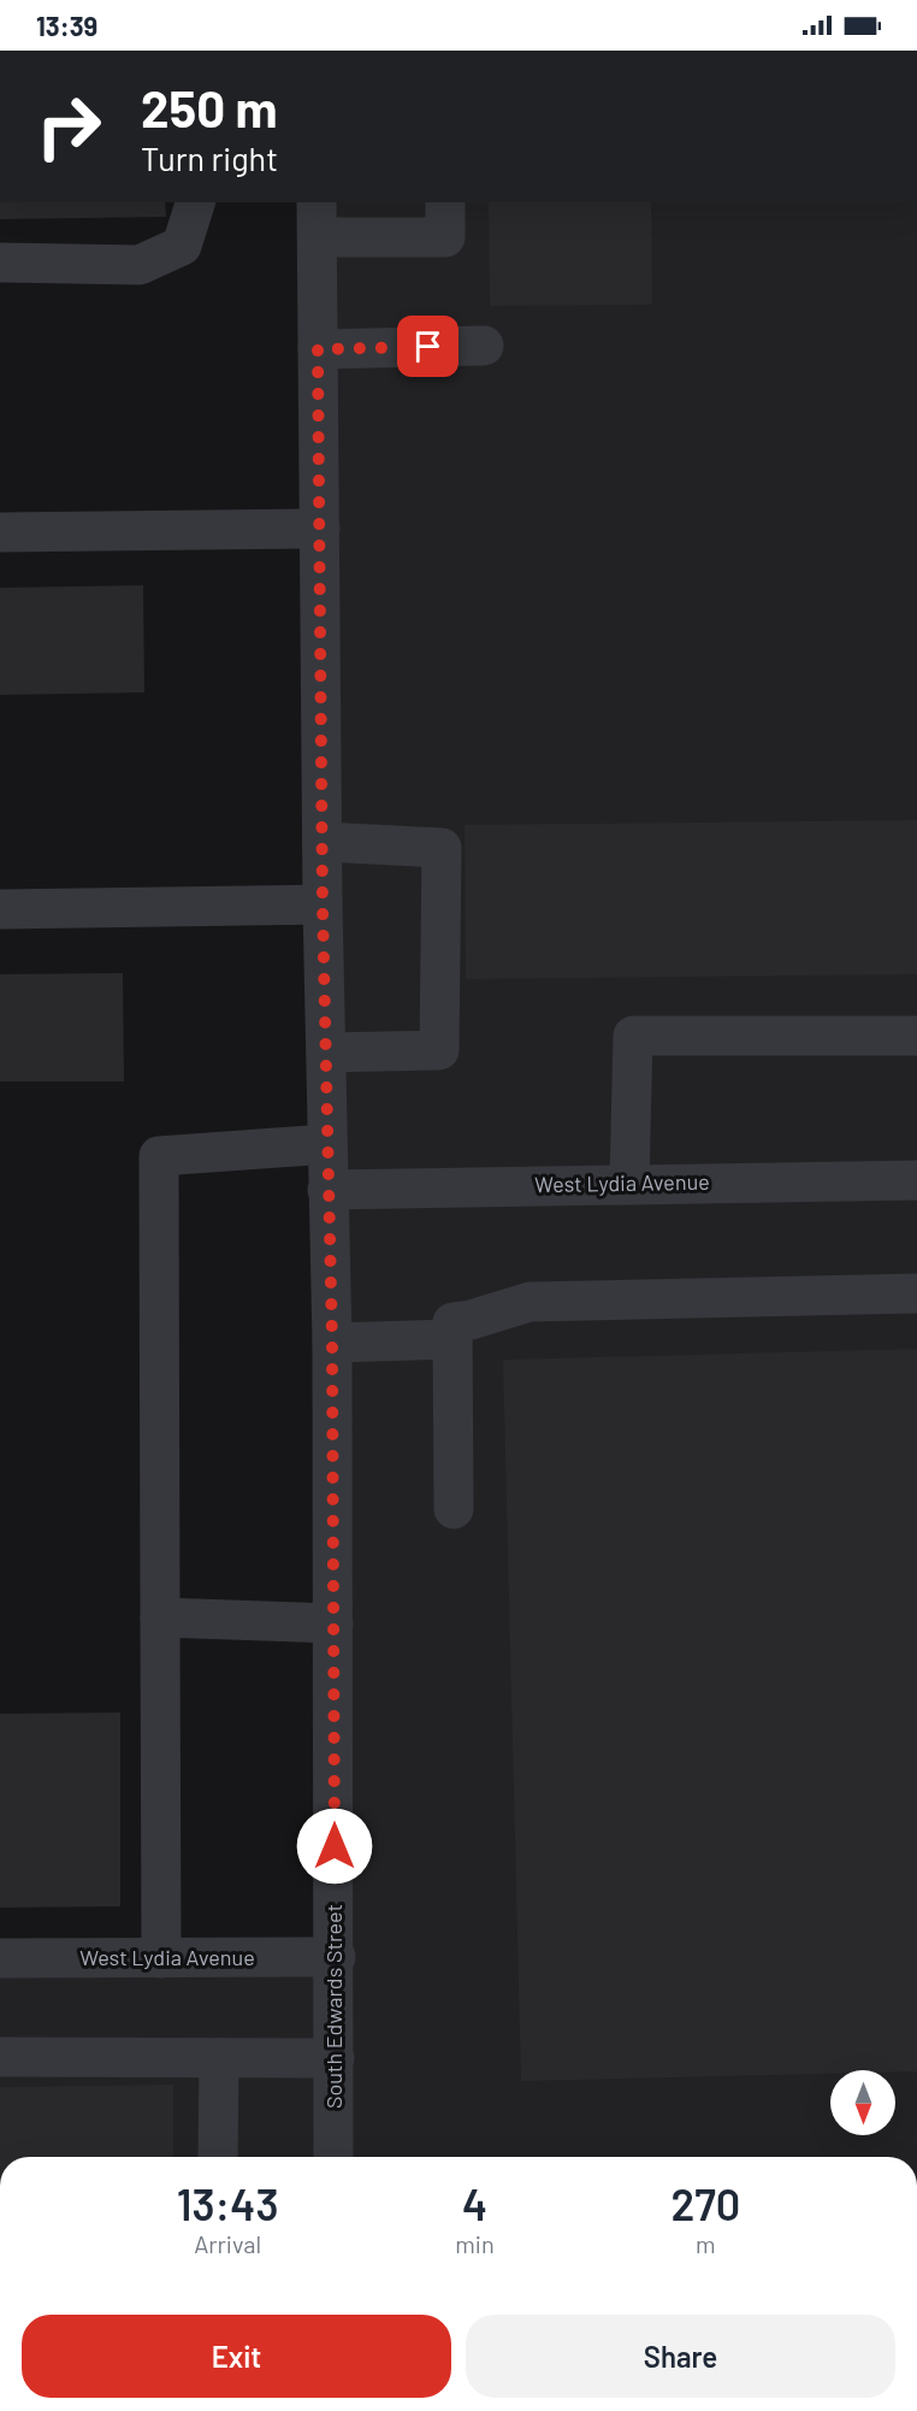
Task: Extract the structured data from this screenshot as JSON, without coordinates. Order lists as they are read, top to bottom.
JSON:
{
  "streets": {
    "street": ["West Lydia Avenue", "South Edwards Street"]
  },
  "crossings": [
    ["West Lydia Avenue", "South Edwards Street"]
  ],
  "north": "bottom",
  "page": {
    "status": "13:39",
    "turn": ["250 m", "Turn right"],
    "eta": [
      "13:43",
      "Arrival",
      "4",
      "min",
      "270",
      "m"
    ],
    "buttons": ["Exit", "Share"]
  }
}
